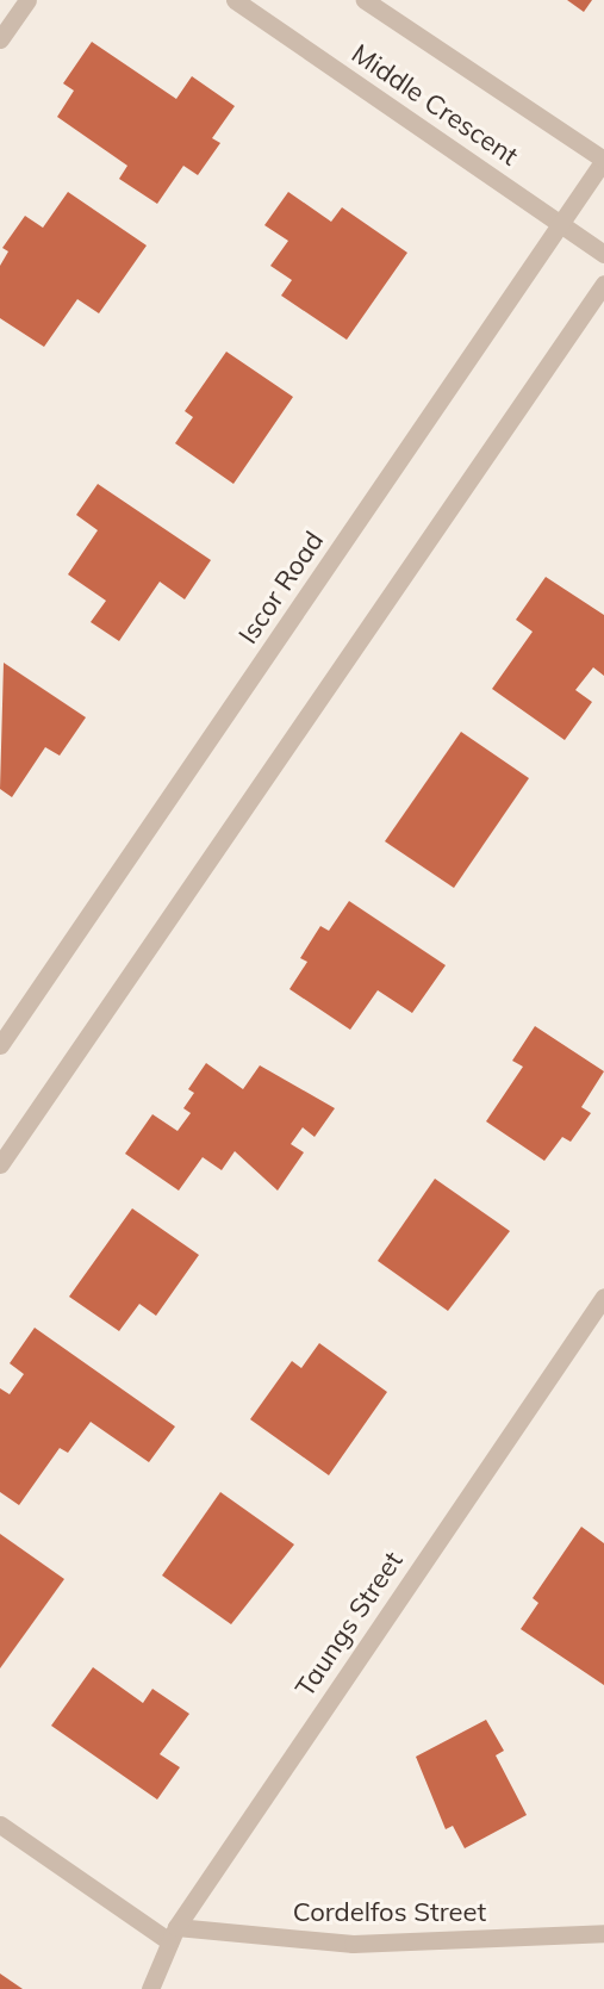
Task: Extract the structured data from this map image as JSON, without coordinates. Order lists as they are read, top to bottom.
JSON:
{
  "streets": {
    "street": [
      "Middle Crescent",
      "Iscor Road",
      "Taungs Street",
      "Cordelfos Street"
    ]
  },
  "crossings": [
    ["Middle Crescent", "Iscor Road"],
    ["Taungs Street", "Cordelfos Street"]
  ]
}
